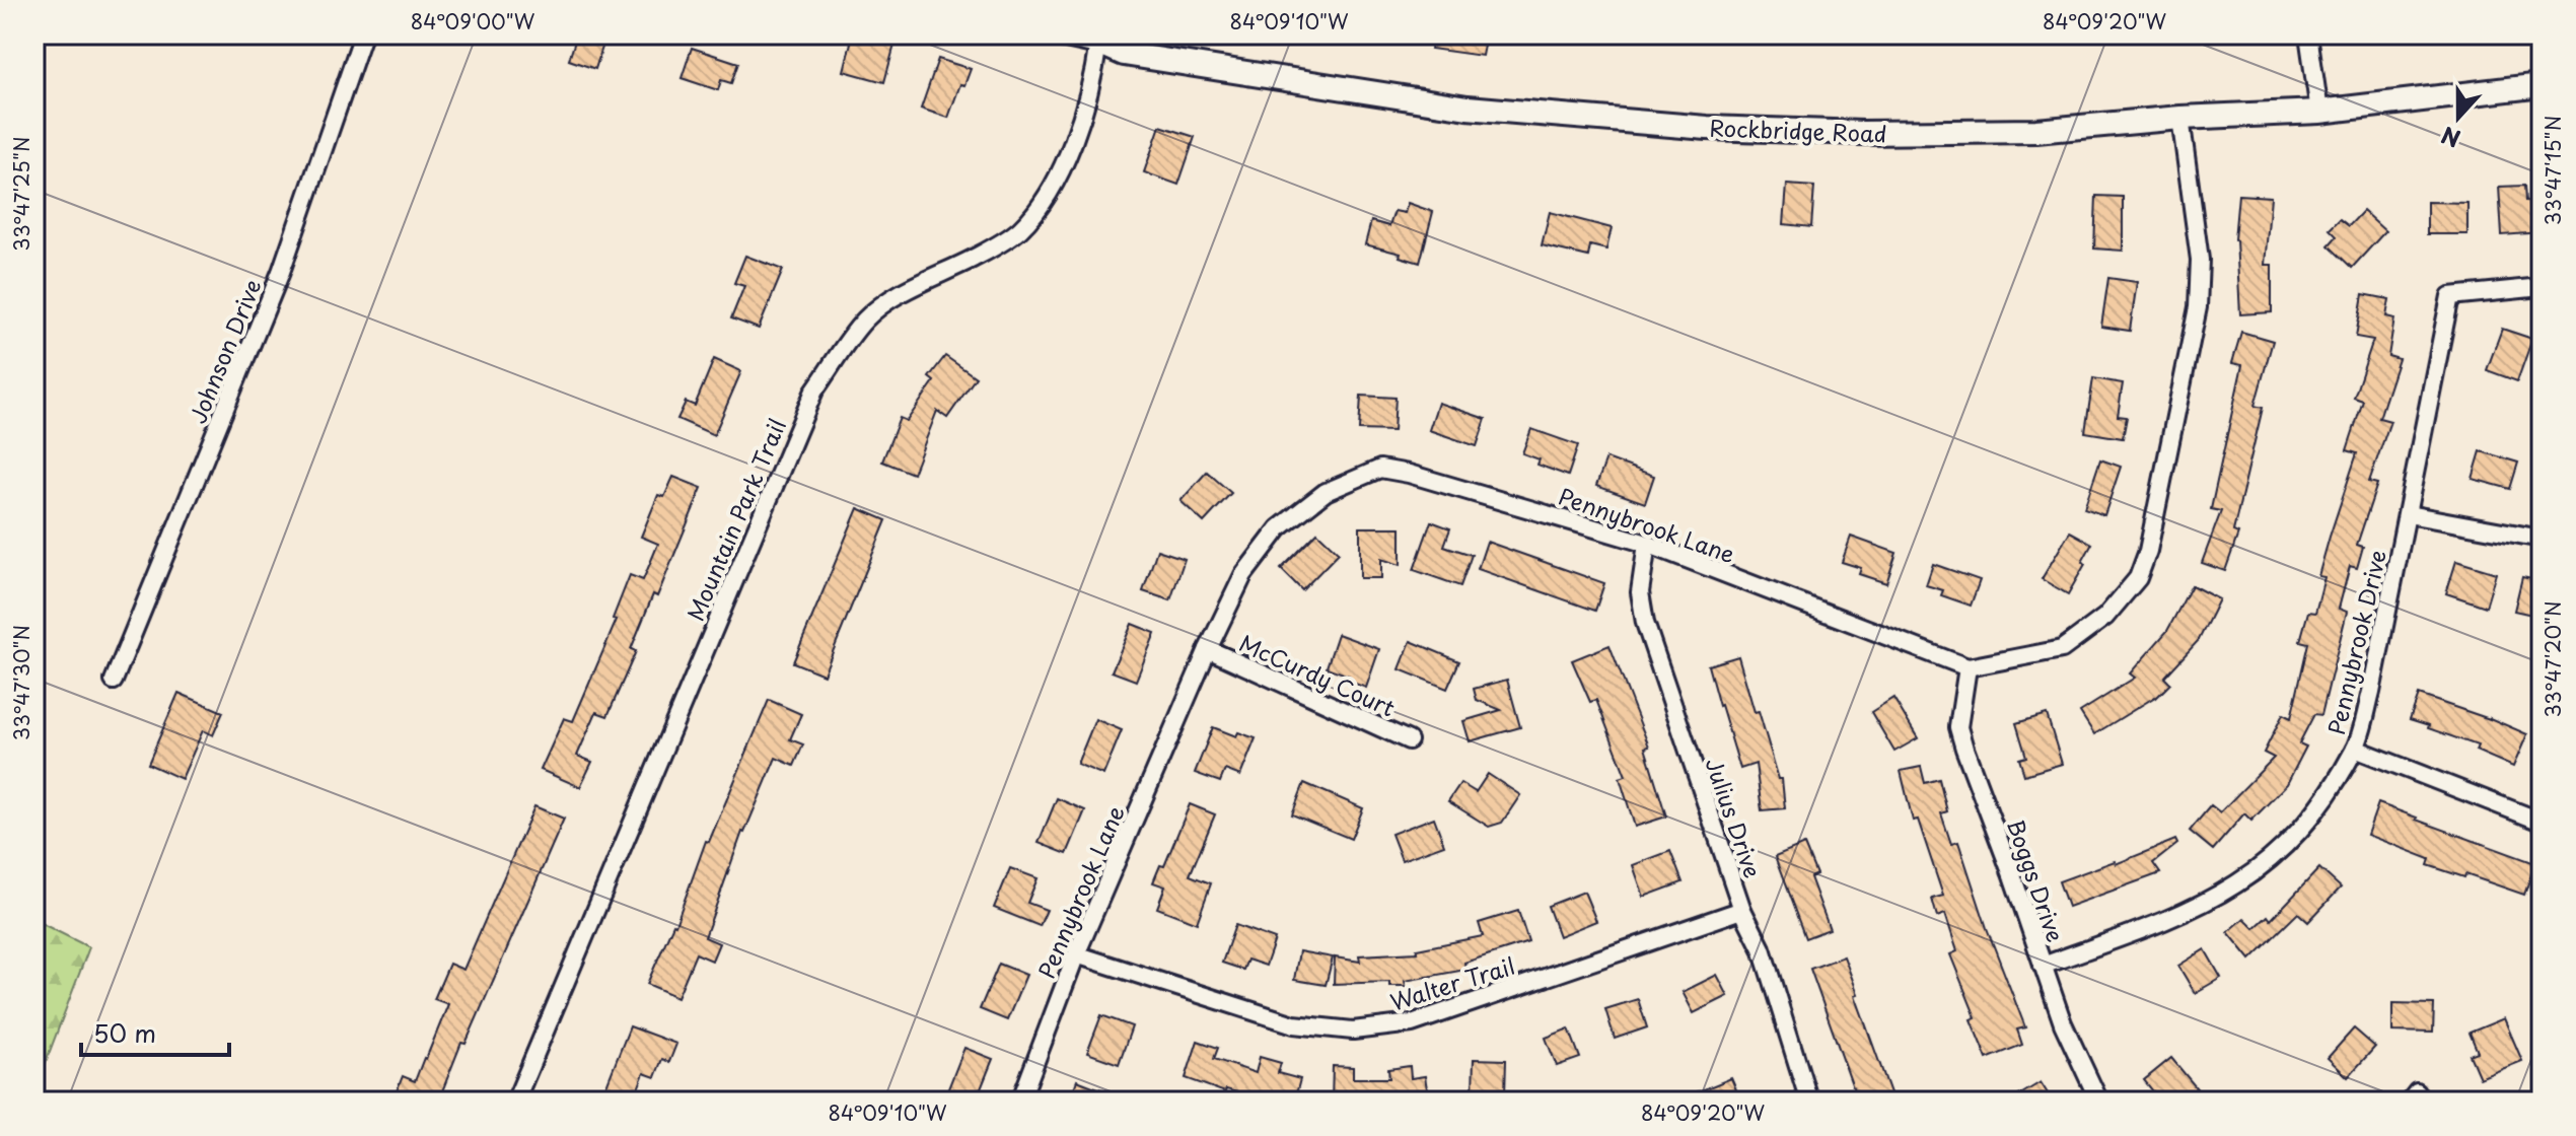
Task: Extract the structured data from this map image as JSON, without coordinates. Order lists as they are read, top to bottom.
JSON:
{
  "streets": {
    "main road": ["Rockbridge Road"],
    "street": [
      "Johnson Drive",
      "Mountain Park Trail",
      "Pennybrook Lane",
      "Pennybrook Drive",
      "McCurdy Court",
      "Julius Drive",
      "Boggs Drive",
      "Walter Trail"
    ]
  },
  "crossings": [
    ["Rockbridge Road", "Mountain Park Trail"],
    ["Pennybrook Lane", "McCurdy Court"],
    ["Pennybrook Lane", "Julius Drive"],
    ["Pennybrook Lane", "Boggs Drive"],
    ["Pennybrook Lane", "Walter Trail"],
    ["Pennybrook Drive", "Boggs Drive"],
    ["Julius Drive", "Walter Trail"]
  ],
  "scale_bar": "50 m",
  "north": "bottom",
  "coordinates": [
    "84°09'00\"W",
    "84°09'10\"W",
    "84°09'20\"W",
    "33°47'15\"N",
    "33°47'25\"N",
    "33°47'20\"N",
    "33°47'30\"N"
  ]
}
